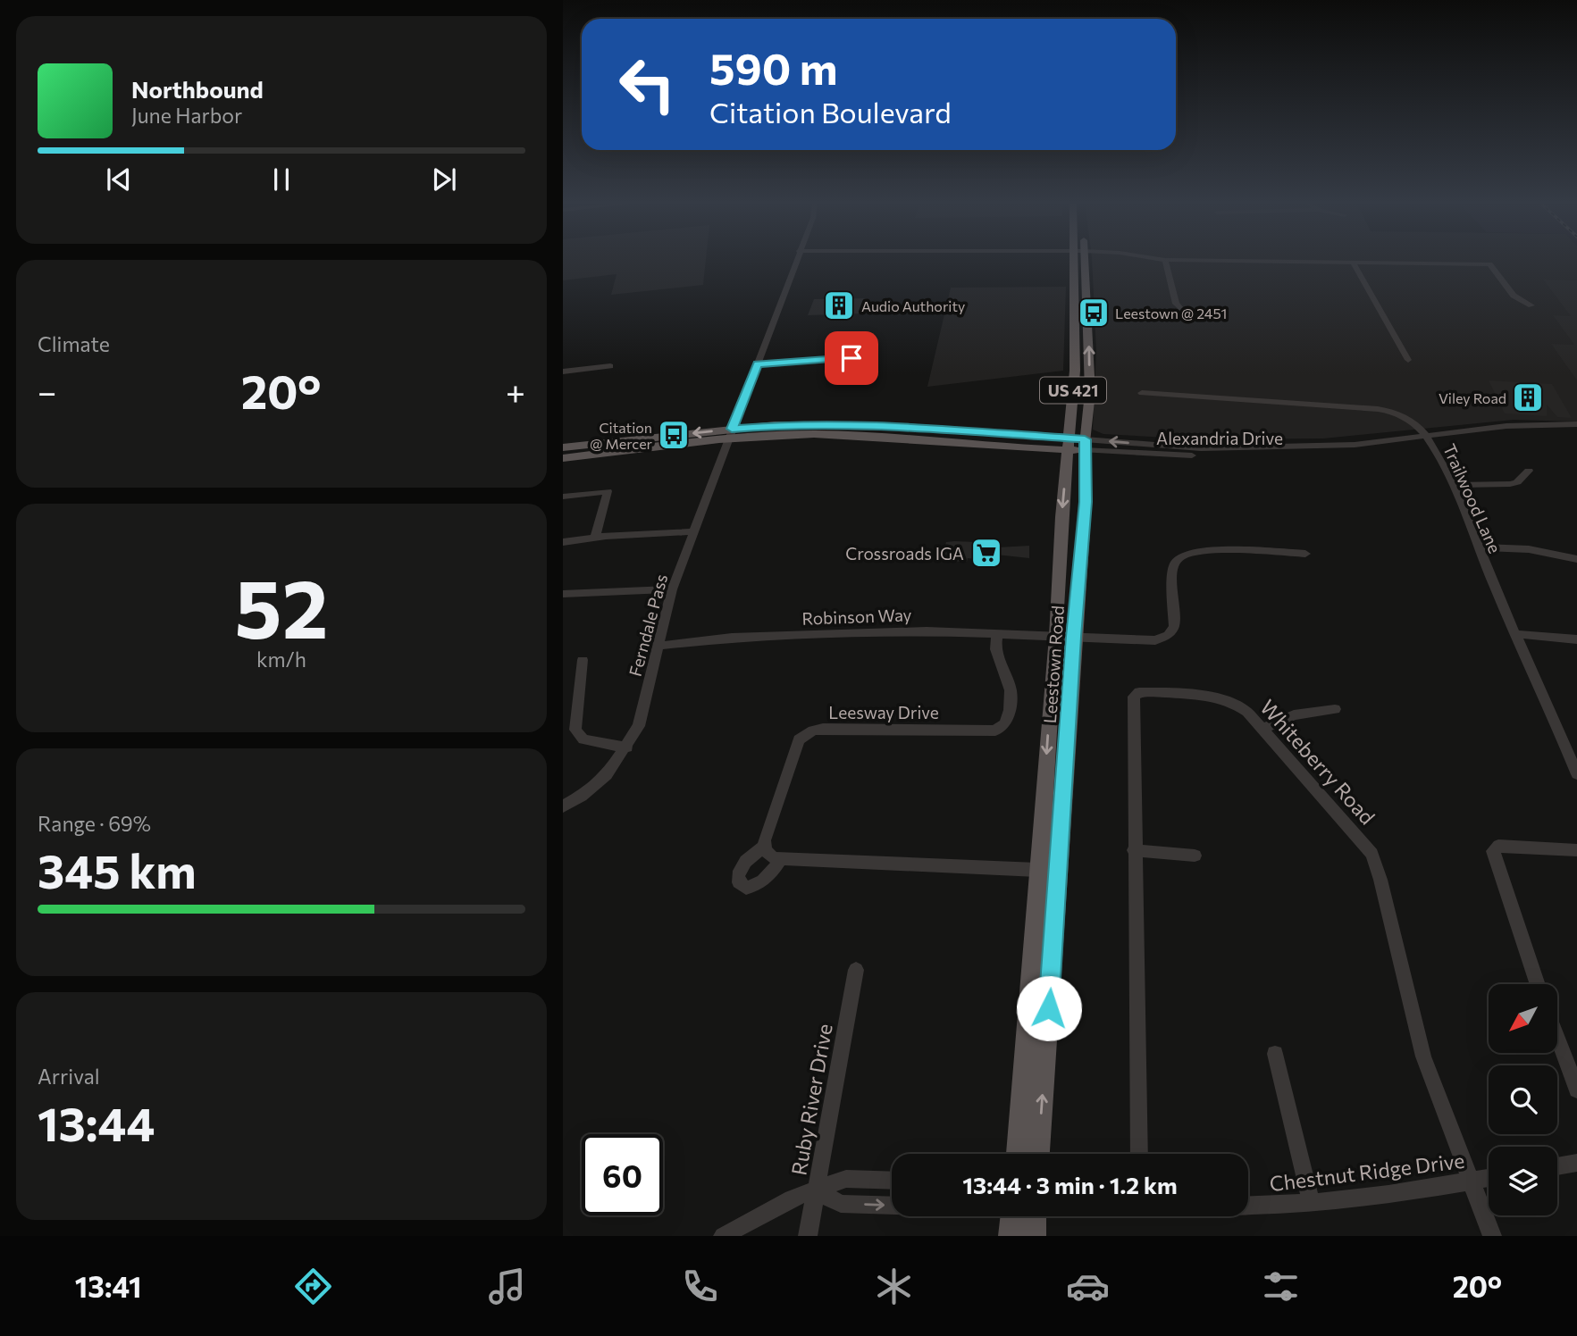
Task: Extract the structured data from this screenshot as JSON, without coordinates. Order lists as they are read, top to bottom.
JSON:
{
  "streets": {
    "main road": ["US 421", "Leestown Road"],
    "street": [
      "Alexandria Drive",
      "Trailwood Lane",
      "Robinson Way",
      "Ferndale Pass",
      "Leesway Drive",
      "Whiteberry Road",
      "Ruby River Drive",
      "Chestnut Ridge Drive"
    ]
  },
  "crossings": [
    ["Alexandria Drive", "Trailwood Lane"],
    ["Alexandria Drive", "Leestown Road"],
    ["Robinson Way", "Ferndale Pass"],
    ["Robinson Way", "Leestown Road"],
    ["Robinson Way", "Leesway Drive"],
    ["Whiteberry Road", "Chestnut Ridge Drive"]
  ],
  "places": {
    "building": ["Audio Authority", "Viley Road"],
    "bus stop": ["Leestown @ 2451", "Citation @ Mercer"],
    "supermarket": ["Crossroads IGA"]
  },
  "north": "bottom left",
  "page": {
    "turn": ["590 m", "Citation Boulevard"],
    "song": ["Northbound", "June Harbor"],
    "tile": [
      "Climate",
      ["52", "km/h"],
      ["Range · 69%", "345 km"],
      ["Arrival", "13:44"]
    ],
    "heat": ["−", "20°", "+"],
    "limit": "60",
    "trip": "13:44 · 3 min · 1.2 km",
    "tabs": ["13:41", "20°"]
  }
}
